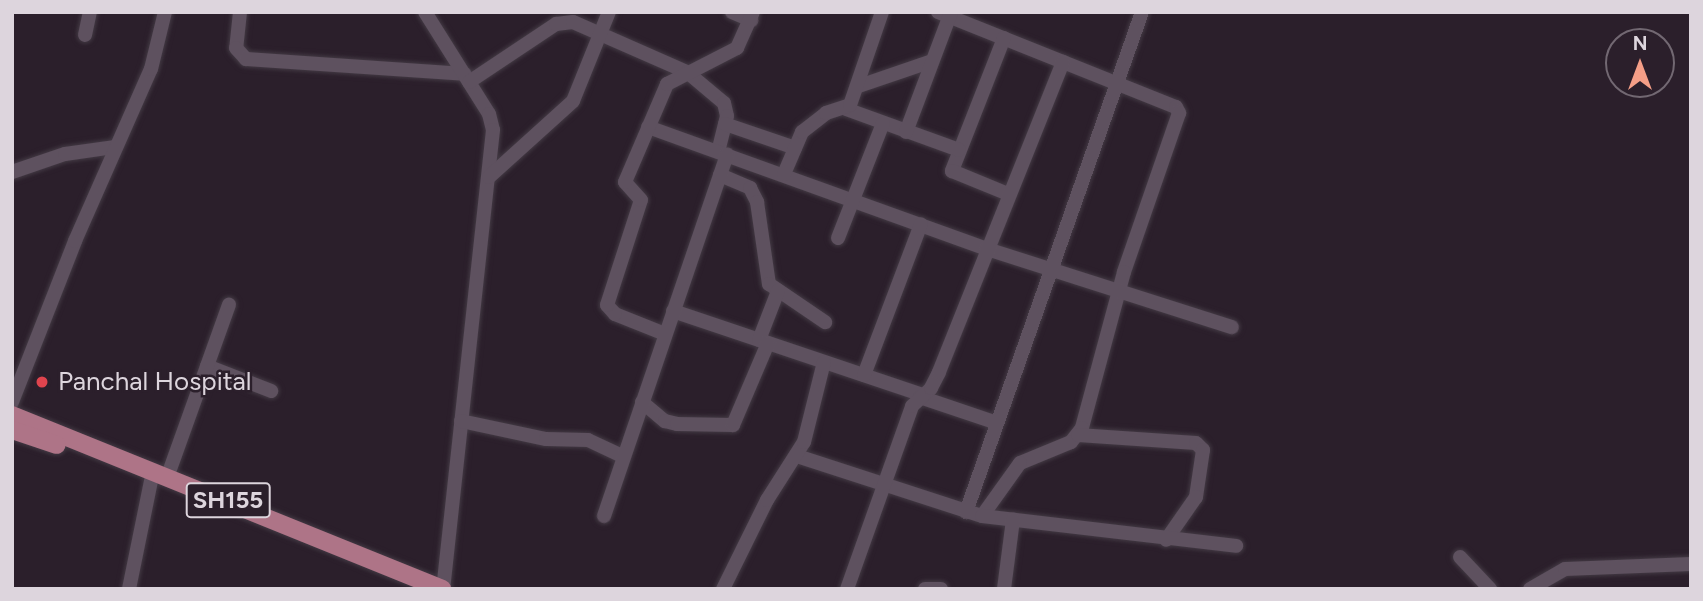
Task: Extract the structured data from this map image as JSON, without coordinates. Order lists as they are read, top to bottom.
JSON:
{
  "streets": {
    "main road": ["SH155"]
  },
  "places": ["Panchal Hospital"],
  "north": "top"
}
